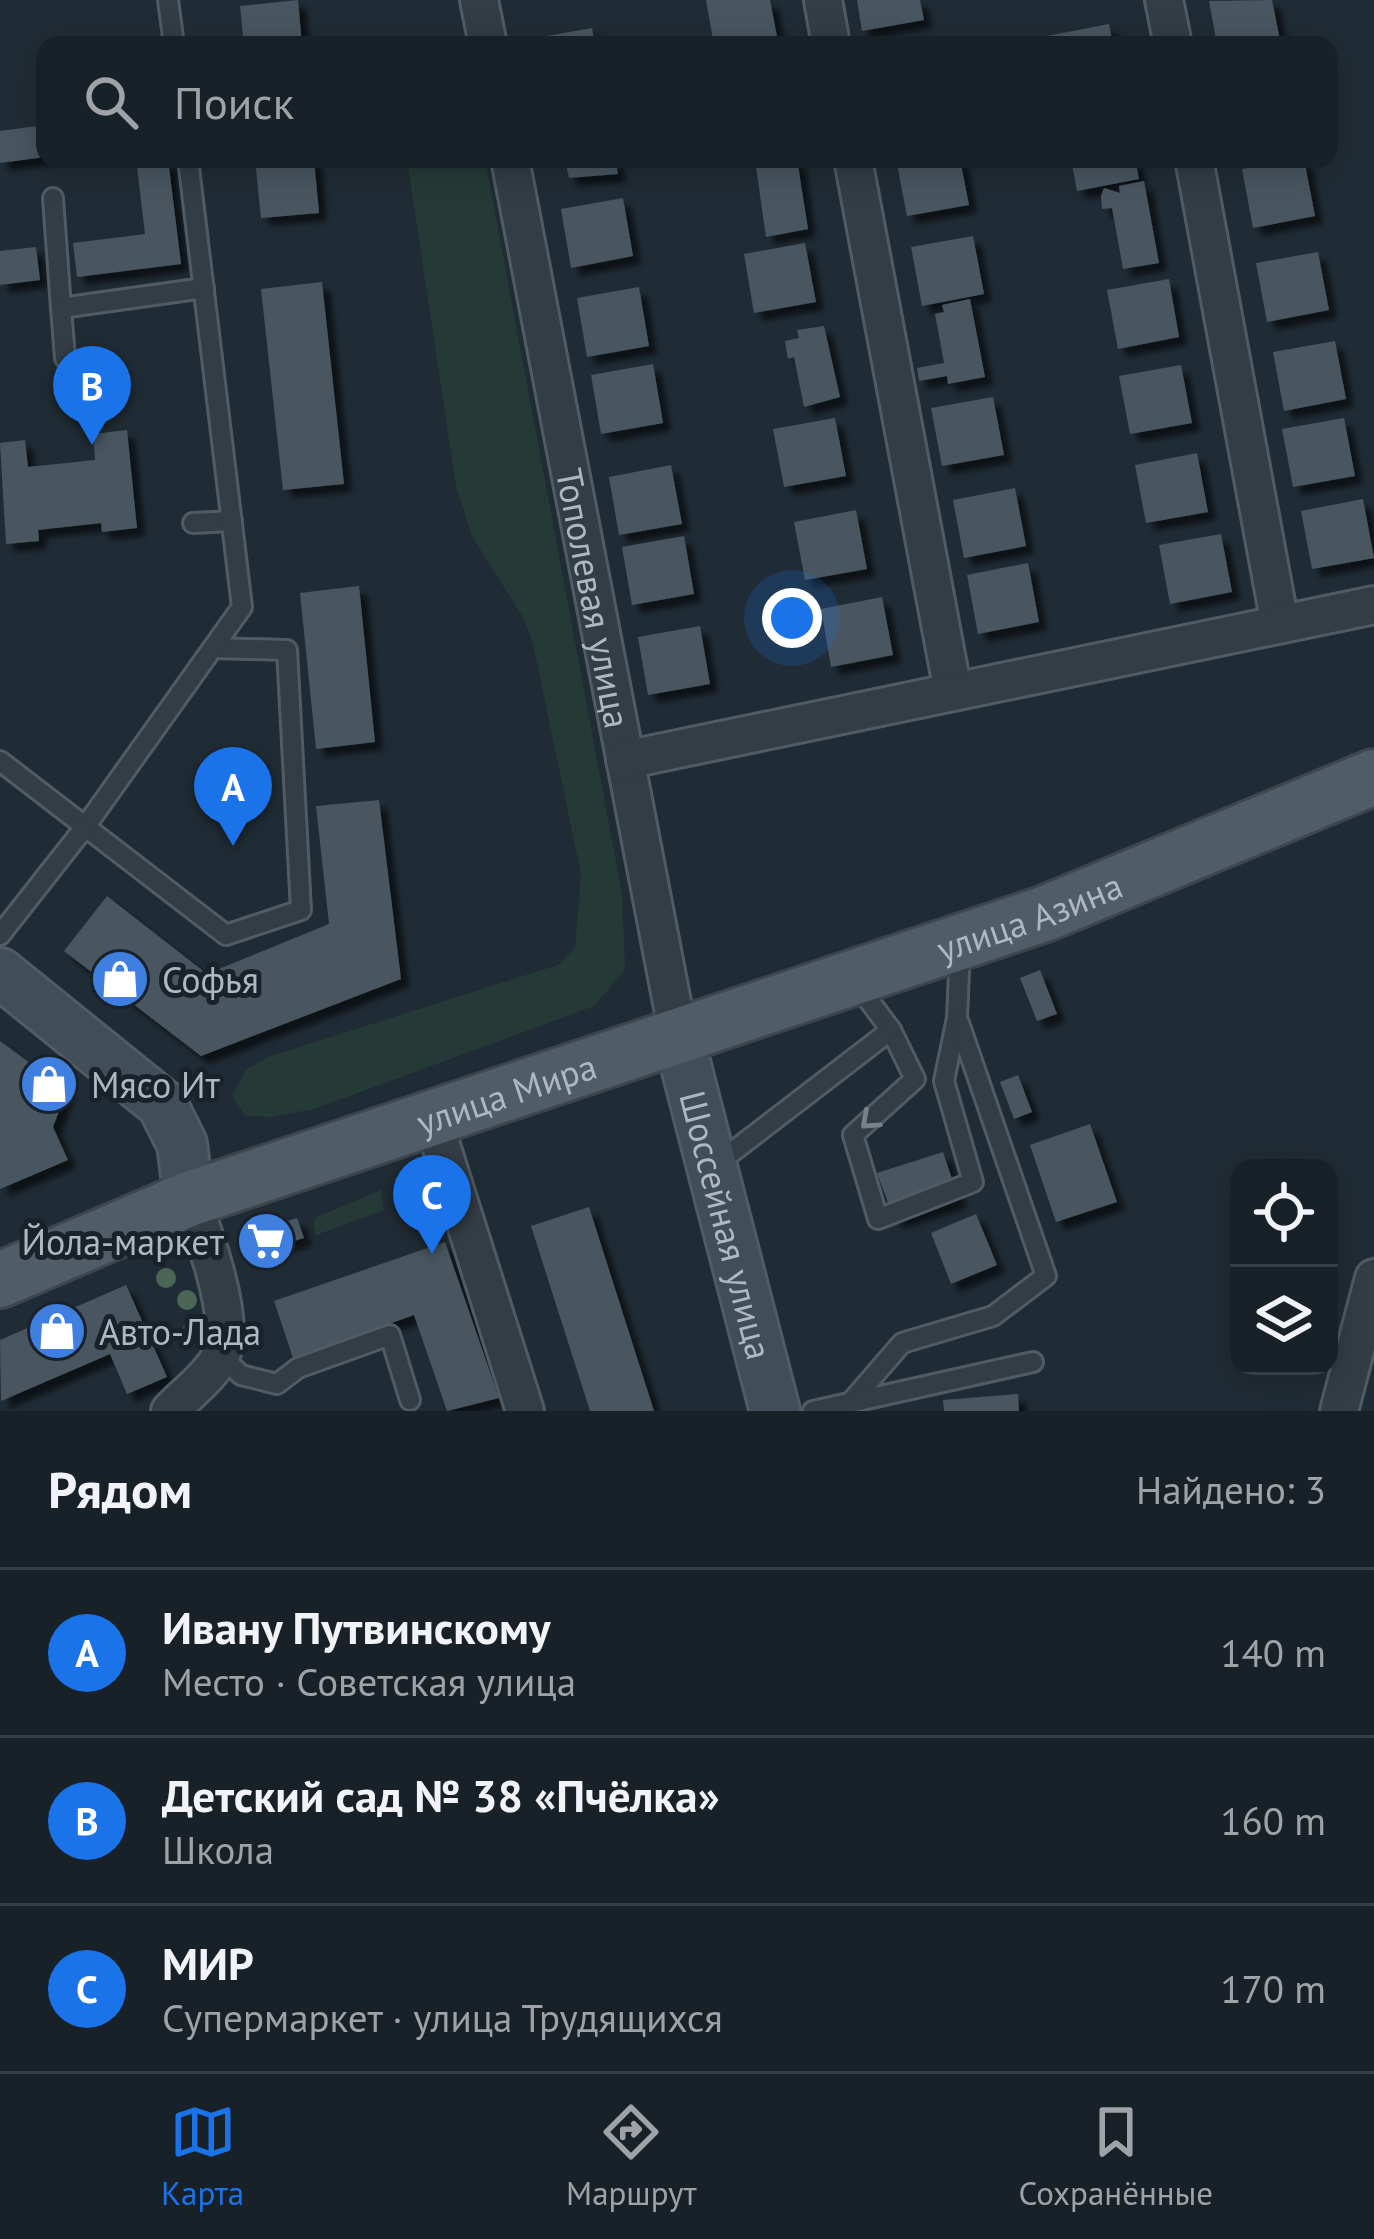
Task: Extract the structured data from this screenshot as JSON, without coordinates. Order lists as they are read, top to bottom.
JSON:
{
  "streets": {
    "main road": ["улица Азина", "улица Мира"],
    "street": ["Тополевая улица", "Шоссейная улица"]
  },
  "crossings": [
    ["Тополевая улица", "улица Азина"],
    ["Тополевая улица", "улица Мира"],
    ["Тополевая улица", "Шоссейная улица"],
    ["улица Азина", "улица Мира"],
    ["улица Азина", "Шоссейная улица"],
    ["улица Мира", "Шоссейная улица"]
  ],
  "places": {
    "shop": ["Софья", "Мясо Ит", "Авто-Лада"],
    "supermarket": ["Йола-маркет"]
  },
  "page": {
    "search": "Поиск",
    "pins": ["B", "A", "C"],
    "heading": ["Рядом", "Найдено: 3"],
    "list": [
      {
        "mark": "A",
        "name": "Ивану Путвинскому",
        "note": "Место · Советская улица",
        "value": "140 m"
      },
      {
        "mark": "B",
        "name": "Детский сад № 38 «Пчёлка»",
        "note": "Школа",
        "value": "160 m"
      },
      {
        "mark": "C",
        "name": "МИР",
        "note": "Супермаркет · улица Трудящихся",
        "value": "170 m"
      }
    ],
    "nav": ["Карта", "Маршрут", "Сохранённые"]
  }
}
